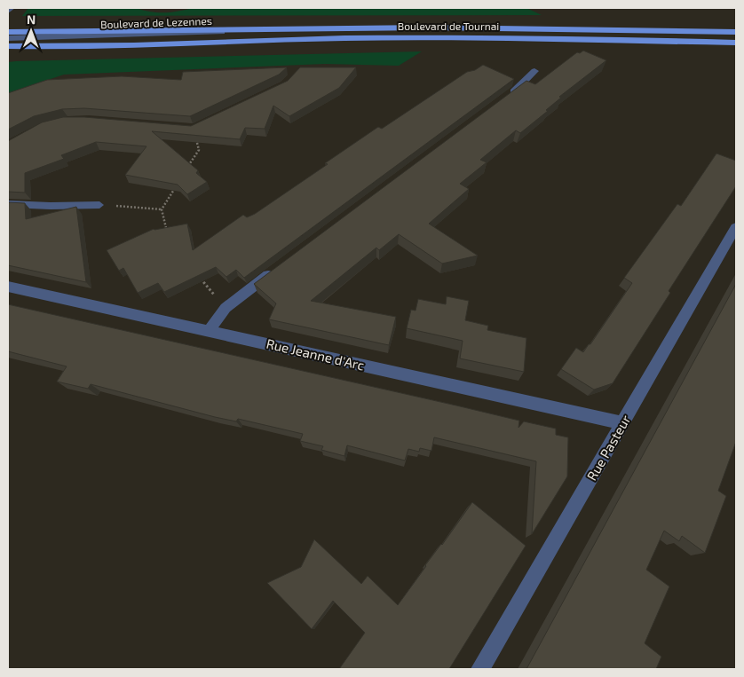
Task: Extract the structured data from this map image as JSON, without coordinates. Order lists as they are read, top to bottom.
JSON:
{
  "streets": {
    "main road": ["Boulevard de Lezennes", "Boulevard de Tournai"],
    "street": ["Rue Jeanne d'Arc", "Rue Pasteur"]
  },
  "crossings": [
    ["Boulevard de Lezennes", "Boulevard de Tournai"],
    ["Rue Jeanne d'Arc", "Rue Pasteur"]
  ],
  "north": "top"
}
